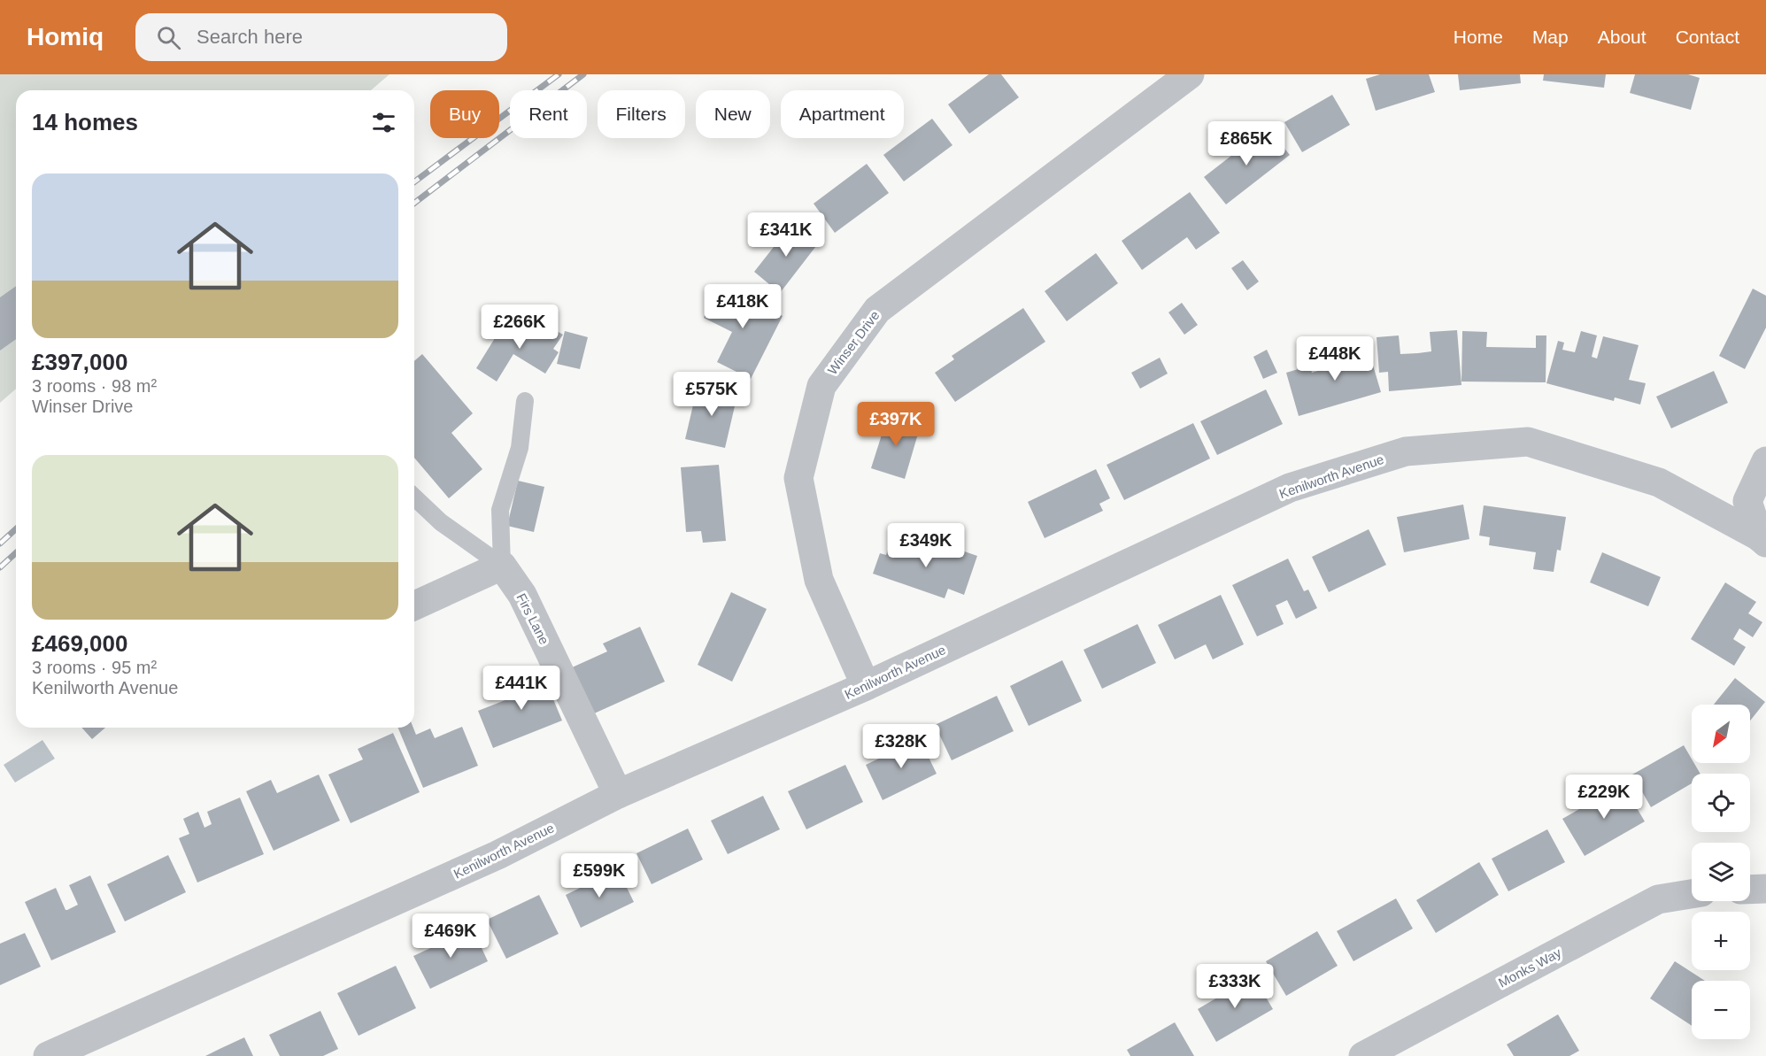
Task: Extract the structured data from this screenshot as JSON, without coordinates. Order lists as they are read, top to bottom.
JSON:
{
  "streets": {
    "street": [
      "Winser Drive",
      "Kenilworth Avenue",
      "Firs Lane",
      "Monks Way"
    ]
  },
  "crossings": [
    ["Winser Drive", "Kenilworth Avenue"],
    ["Kenilworth Avenue", "Firs Lane"]
  ],
  "north": "bottom left",
  "page": {
    "header": "Homiq",
    "search": "Search here",
    "nav": [
      "Home",
      "Map",
      "About",
      "Contact"
    ],
    "chip": [
      "Buy",
      "Rent",
      "Filters",
      "New",
      "Apartment"
    ],
    "heading": "14 homes",
    "price": [
      "£865K",
      "£341K",
      "£418K",
      "£266K",
      "£448K",
      "£575K",
      "£397K",
      "£349K",
      "£441K",
      "£328K",
      "£229K",
      "£599K",
      "£469K",
      "£333K"
    ],
    "list": [
      {
        "name": "£397,000",
        "note": "3 rooms · 98 m² · Winser Drive"
      },
      {
        "name": "£469,000",
        "note": "3 rooms · 95 m² · Kenilworth Avenue"
      }
    ],
    "map_buttons": ["+", "−"]
  }
}
